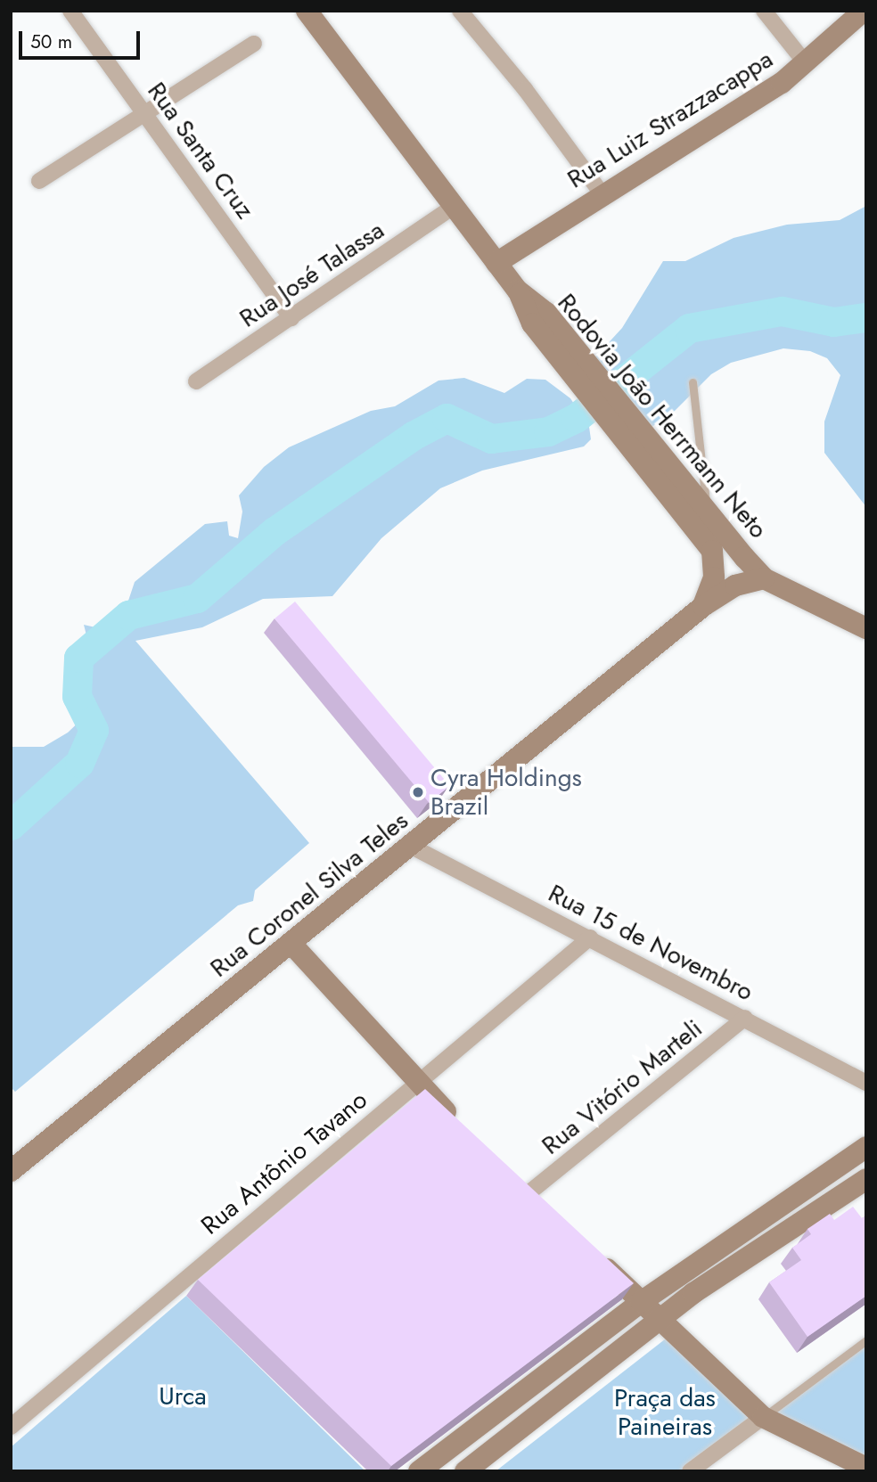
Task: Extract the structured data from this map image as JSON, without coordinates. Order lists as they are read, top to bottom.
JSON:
{
  "streets": {
    "main road": ["Rua Luiz Strazzacappa", "Rodovia João Herrmann Neto", "Rua Coronel Silva Teles"],
    "street": [
      "Rua Santa Cruz",
      "Rua José Talassa",
      "Rua 15 de Novembro",
      "Rua Vitório Marteli",
      "Rua Antônio Tavano"
    ]
  },
  "crossings": [
    ["Rua Luiz Strazzacappa", "Rodovia João Herrmann Neto"],
    ["Rua Santa Cruz", "Rua José Talassa"],
    ["Rua José Talassa", "Rodovia João Herrmann Neto"],
    ["Rodovia João Herrmann Neto", "Rua Coronel Silva Teles"],
    ["Rua Coronel Silva Teles", "Rua 15 de Novembro"],
    ["Rua 15 de Novembro", "Rua Vitório Marteli"],
    ["Rua 15 de Novembro", "Rua Antônio Tavano"]
  ],
  "parks": ["Urca", "Praça das Paineiras"],
  "places": ["Cyra Holdings Brazil"],
  "scale_bar": "50 m"
}
